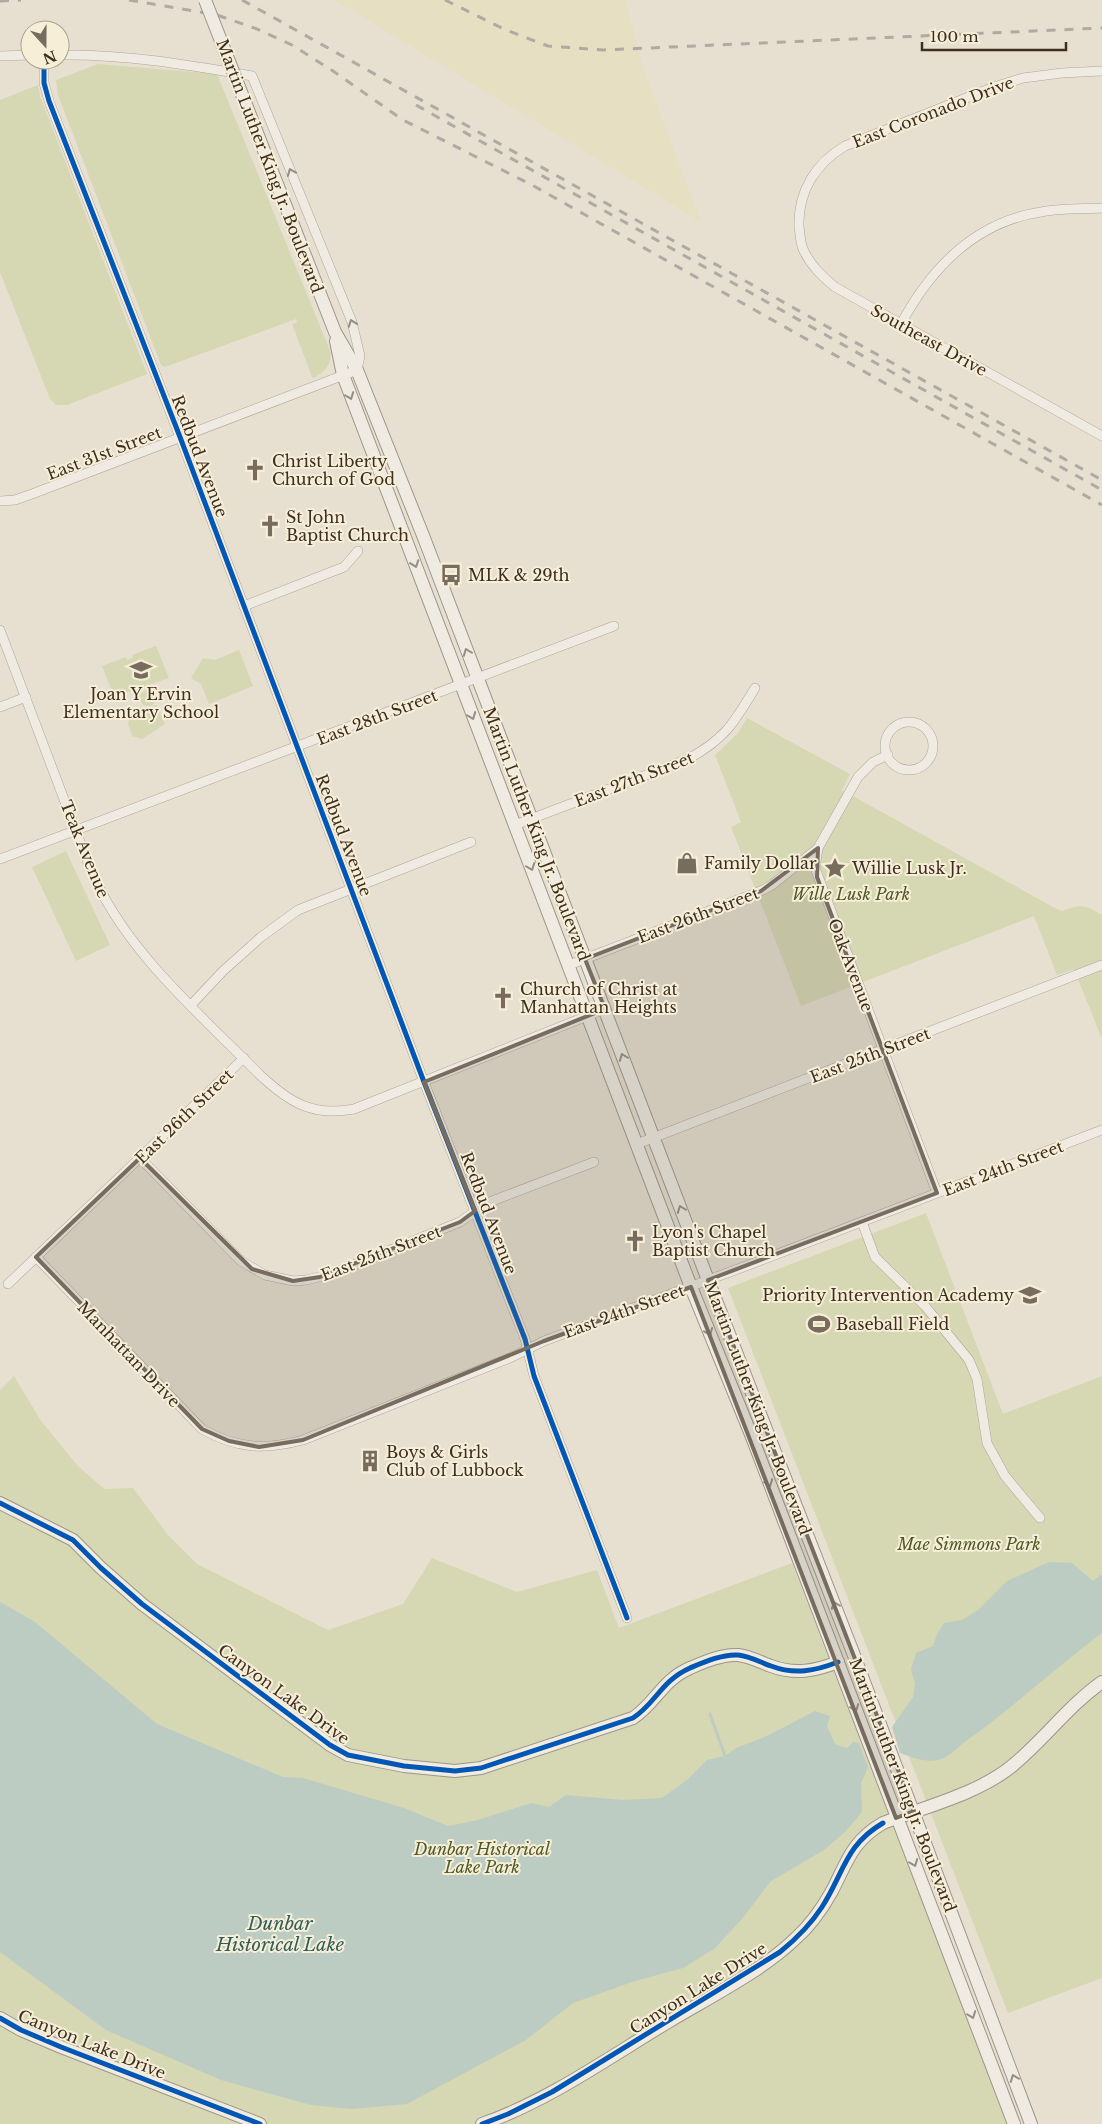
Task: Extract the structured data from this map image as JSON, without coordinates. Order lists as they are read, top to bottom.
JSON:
{
  "streets": {
    "main road": ["Martin Luther King Jr. Boulevard", "Canyon Lake Drive"],
    "street": [
      "East Coronado Drive",
      "Southeast Drive",
      "East 31st Street",
      "Redbud Avenue",
      "East 28th Street",
      "East 27th Street",
      "Teak Avenue",
      "East 26th Street",
      "Oak Avenue",
      "East 25th Street",
      "East 24th Street",
      "Manhattan Drive"
    ]
  },
  "crossings": [
    ["East Coronado Drive", "Southeast Drive"],
    ["Martin Luther King Jr. Boulevard", "East 31st Street"],
    ["Martin Luther King Jr. Boulevard", "East 28th Street"],
    ["Martin Luther King Jr. Boulevard", "East 27th Street"],
    ["Martin Luther King Jr. Boulevard", "East 26th Street"],
    ["Martin Luther King Jr. Boulevard", "East 25th Street"],
    ["Martin Luther King Jr. Boulevard", "East 24th Street"],
    ["Martin Luther King Jr. Boulevard", "Canyon Lake Drive"],
    ["East 31st Street", "Redbud Avenue"],
    ["Redbud Avenue", "East 28th Street"],
    ["Redbud Avenue", "East 26th Street"],
    ["Redbud Avenue", "East 25th Street"],
    ["Redbud Avenue", "East 24th Street"],
    ["East 28th Street", "Teak Avenue"],
    ["Teak Avenue", "East 26th Street"],
    ["East 26th Street", "Oak Avenue"],
    ["East 26th Street", "East 25th Street"],
    ["East 26th Street", "Manhattan Drive"],
    ["Oak Avenue", "East 25th Street"],
    ["Oak Avenue", "East 24th Street"],
    ["East 24th Street", "Manhattan Drive"]
  ],
  "water": ["Dunbar Historical Lake"],
  "parks": ["Wille Lusk Park", "Mae Simmons Park", "Dunbar Historical Lake Park"],
  "places": {
    "church": [
      "Christ Liberty Church of God",
      "St John Baptist Church",
      "Church of Christ at Manhattan Heights",
      "Lyon's Chapel Baptist Church"
    ],
    "bus stop": ["MLK & 29th"],
    "school or university": ["Joan Y Ervin Elementary School", "Priority Intervention Academy"],
    "shop": ["Family Dollar"],
    "place": ["Willie Lusk Jr."],
    "sports": ["Baseball Field"],
    "building": ["Boys & Girls Club of Lubbock"]
  },
  "scale_bar": "100 m",
  "north": "bottom"
}
